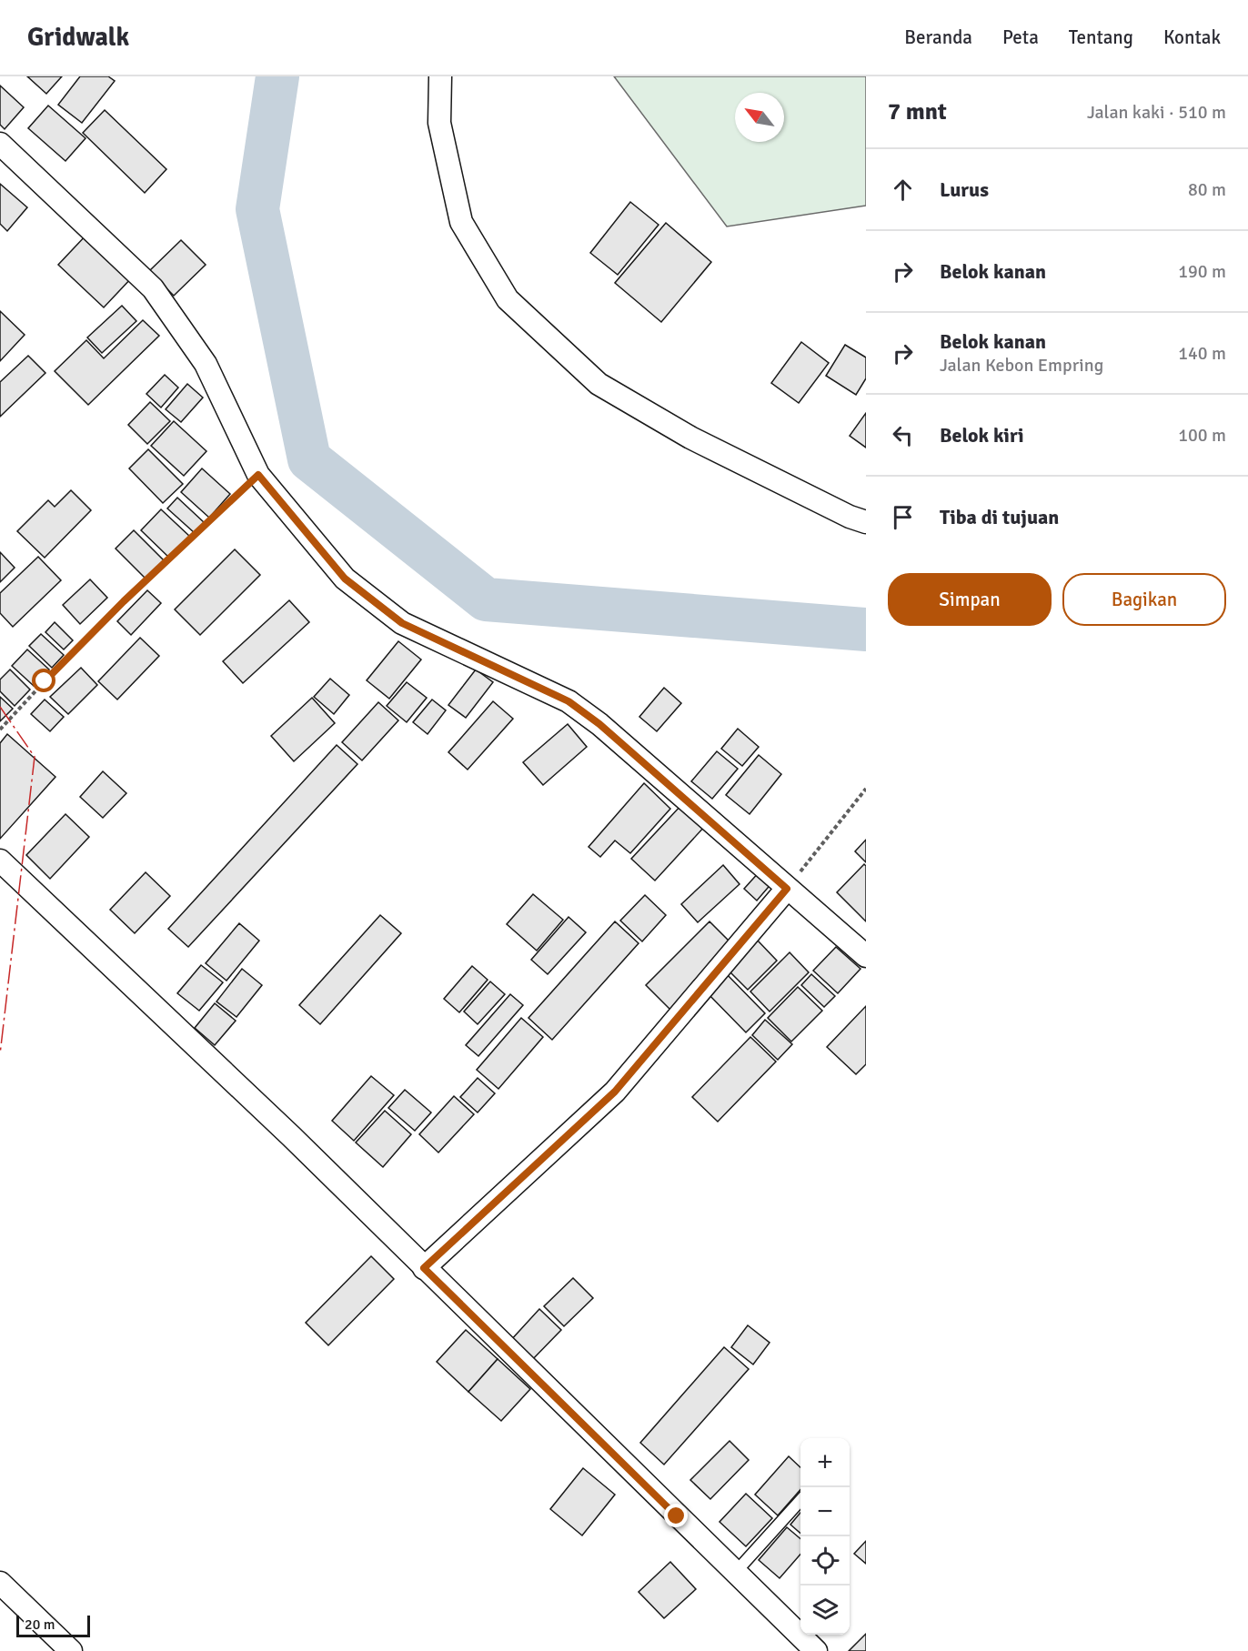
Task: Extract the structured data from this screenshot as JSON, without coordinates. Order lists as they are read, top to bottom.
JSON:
{
  "scale_bar": "20 m",
  "north": "top left",
  "page": {
    "header": "Gridwalk",
    "nav": [
      "Beranda",
      "Peta",
      "Tentang",
      "Kontak"
    ],
    "heading": ["7 mnt", "Jalan kaki · 510 m"],
    "list": [
      ["Lurus", "80 m"],
      ["Belok kanan", "190 m"],
      ["Belok kanan", "Jalan Kebon Empring", "140 m"],
      ["Belok kiri", "100 m"],
      "Tiba di tujuan"
    ],
    "buttons": ["Simpan", "Bagikan"],
    "map_buttons": ["+", "−"],
    "scale": "20 m"
  }
}
